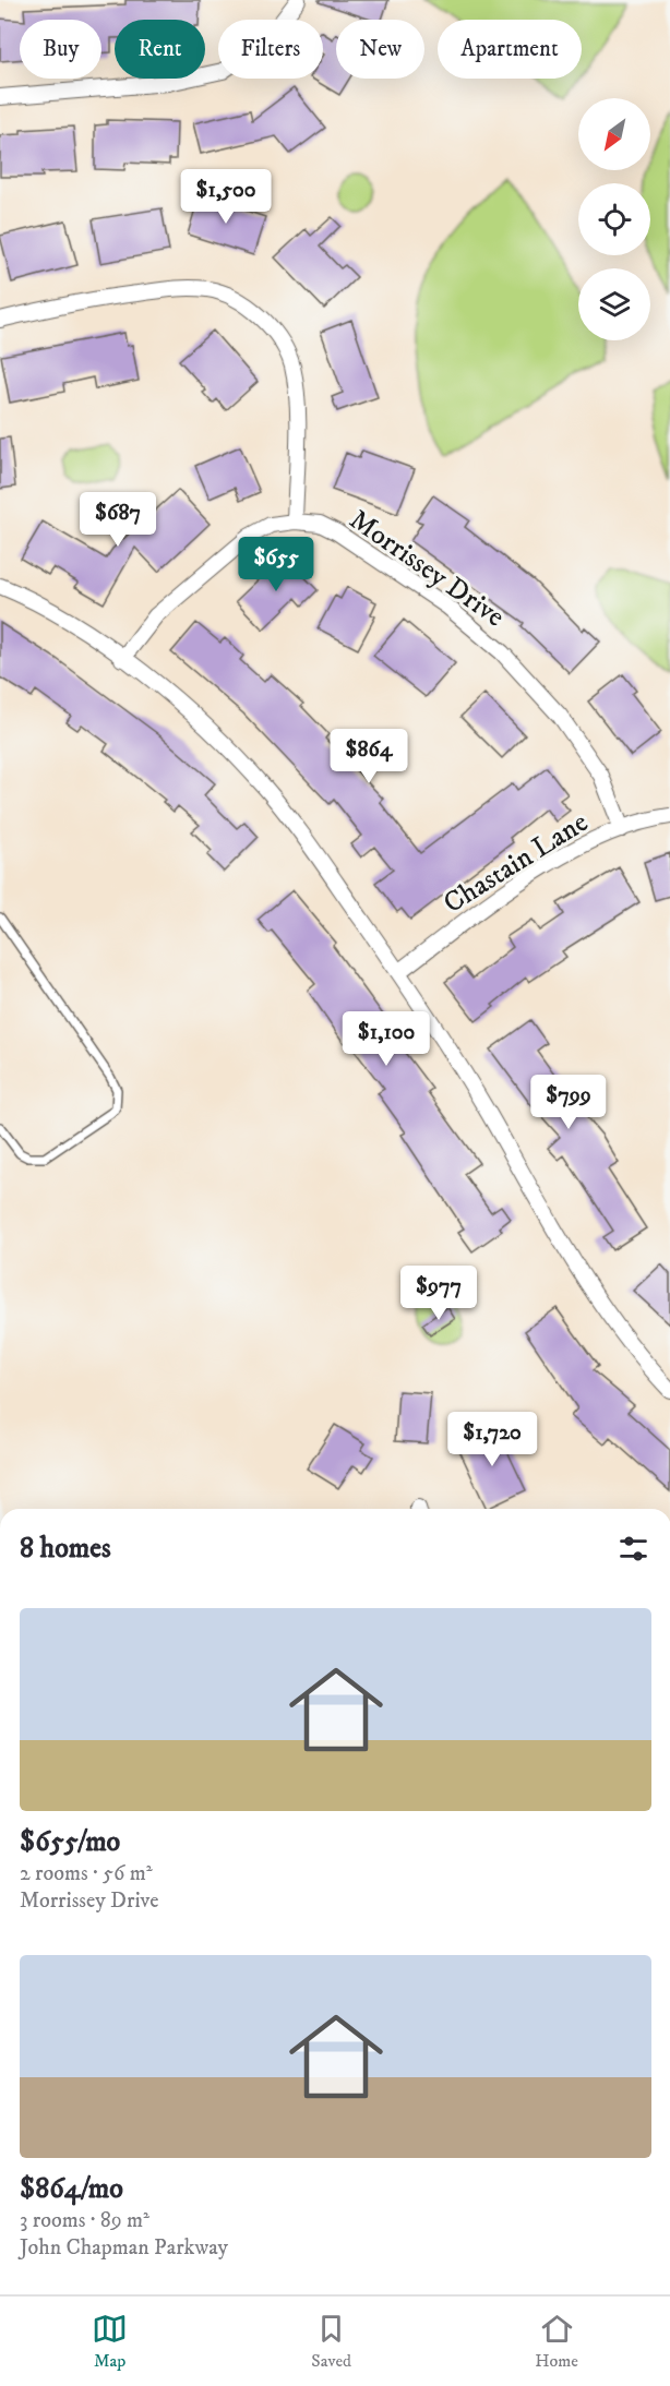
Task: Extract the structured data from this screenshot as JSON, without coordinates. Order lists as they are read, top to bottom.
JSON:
{
  "streets": {
    "street": ["Morrissey Drive", "Chastain Lane"]
  },
  "crossings": [
    ["Morrissey Drive", "Chastain Lane"]
  ],
  "north": "bottom left",
  "page": {
    "chip": [
      "Buy",
      "Rent",
      "Filters",
      "New",
      "Apartment"
    ],
    "price": [
      "$1,500",
      "$687",
      "$655",
      "$864",
      "$1,100",
      "$799",
      "$977",
      "$1,720"
    ],
    "heading": "8 homes",
    "list": [
      {
        "name": "$655/mo",
        "note": "2 rooms · 56 m² · Morrissey Drive"
      },
      {
        "name": "$864/mo",
        "note": "3 rooms · 89 m² · John Chapman Parkway"
      }
    ],
    "tabs": ["Map", "Saved", "Home"]
  }
}
